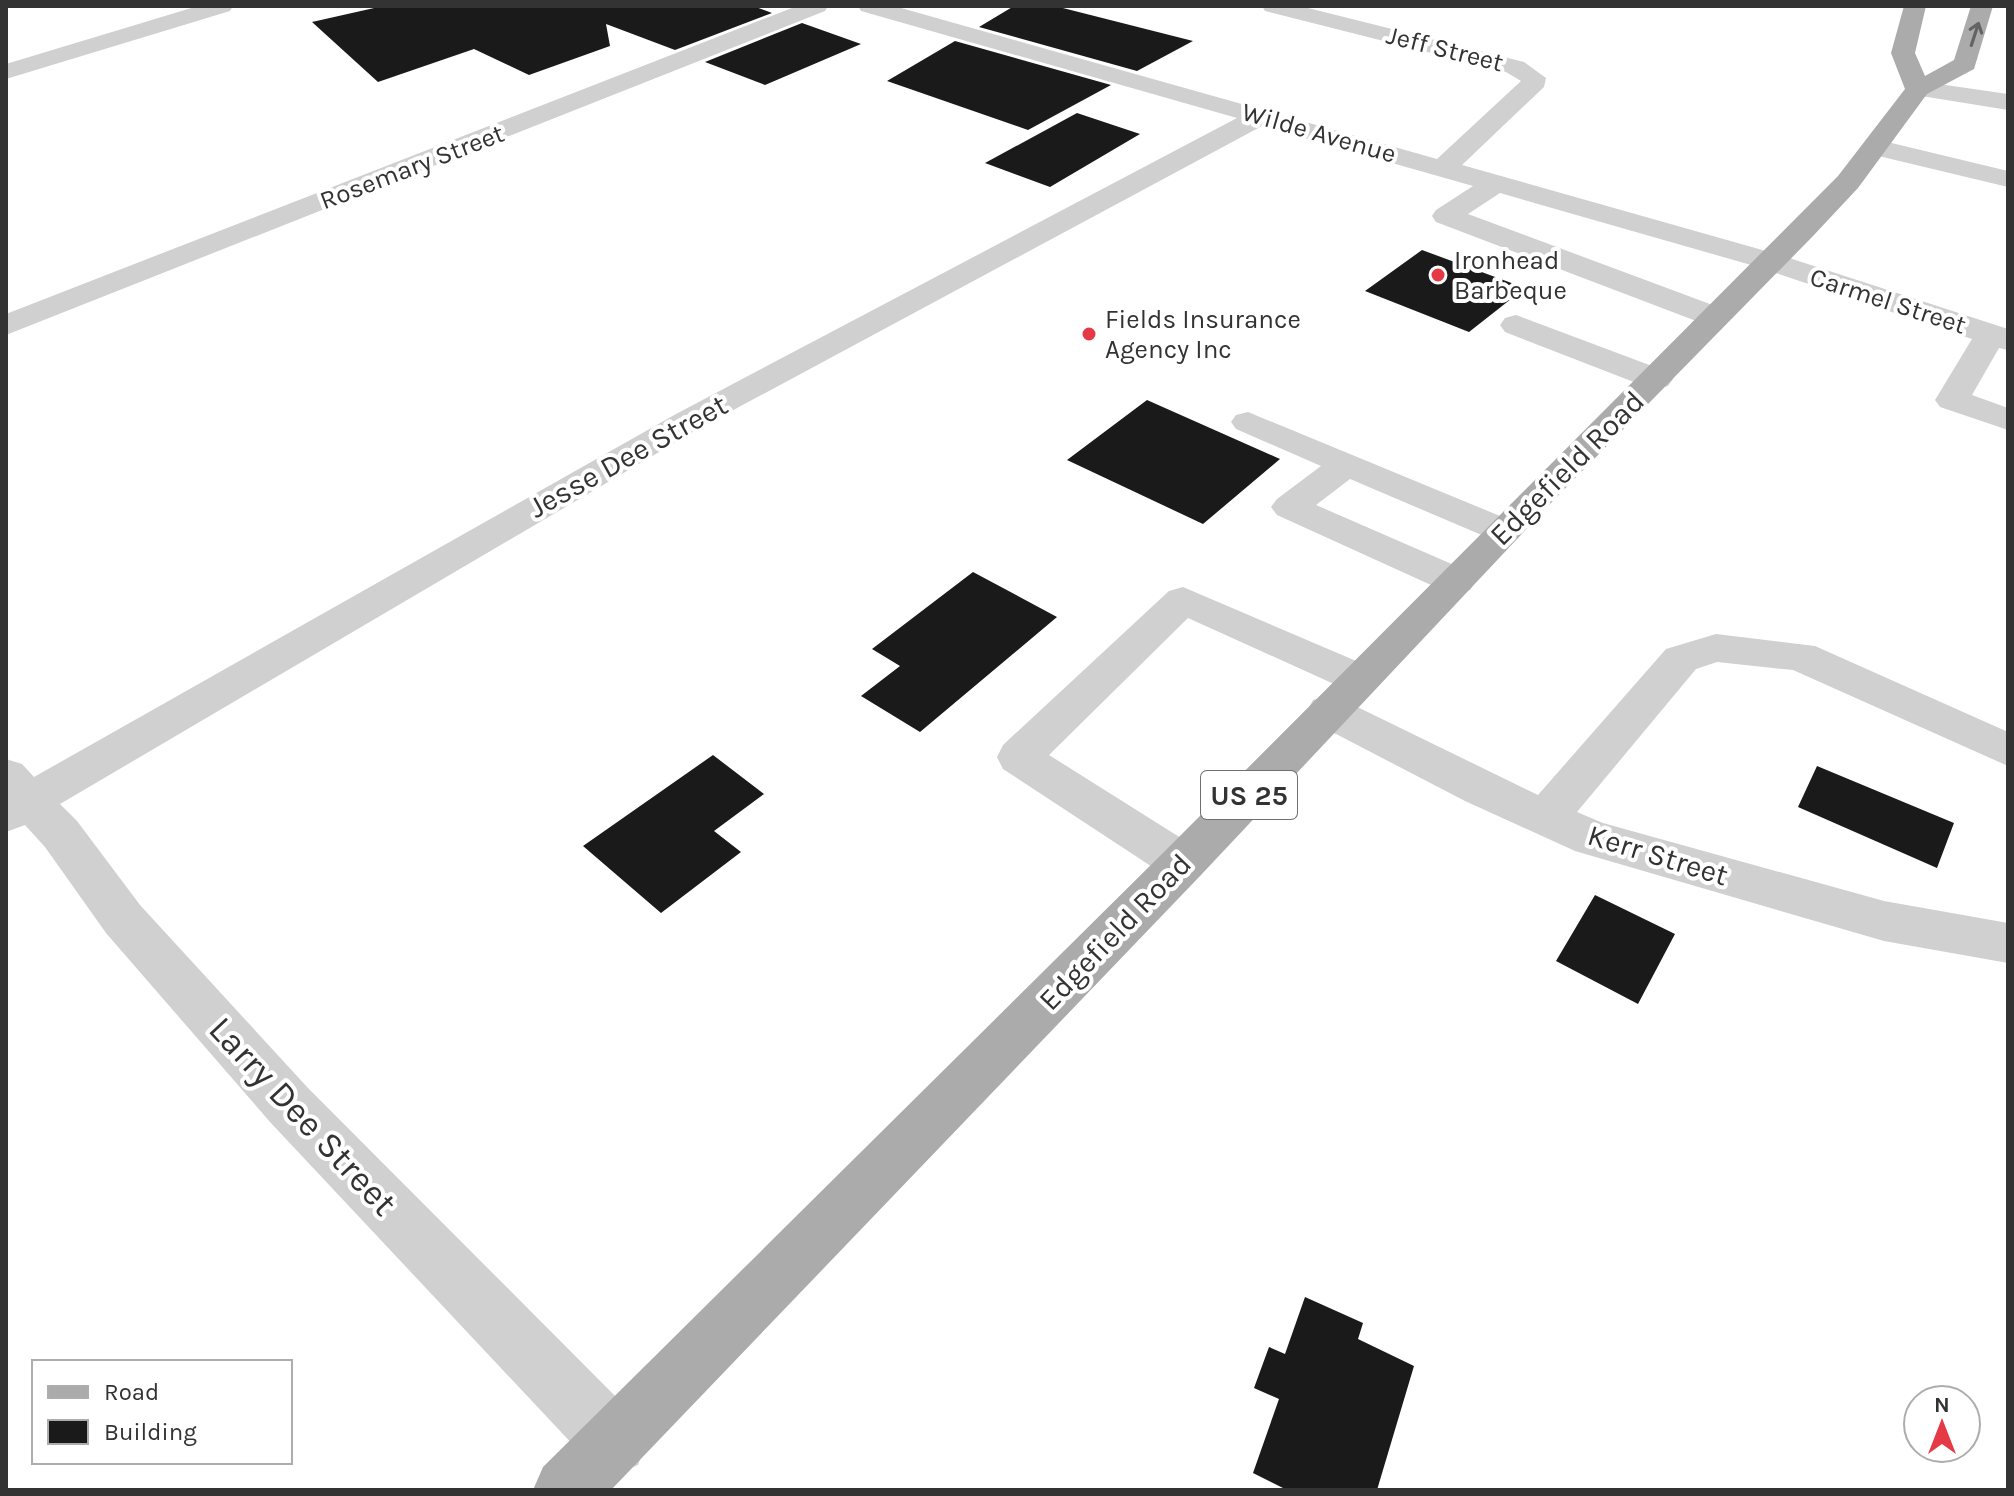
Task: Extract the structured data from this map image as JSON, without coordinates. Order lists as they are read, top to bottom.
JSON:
{
  "streets": {
    "main road": ["Edgefield Road", "US 25"],
    "street": [
      "Jeff Street",
      "Wilde Avenue",
      "Rosemary Street",
      "Carmel Street",
      "Jesse Dee Street",
      "Kerr Street",
      "Larry Dee Street"
    ]
  },
  "crossings": [
    ["Jeff Street", "Wilde Avenue"],
    ["Wilde Avenue", "Carmel Street"],
    ["Wilde Avenue", "Jesse Dee Street"],
    ["Wilde Avenue", "Edgefield Road"],
    ["Carmel Street", "Edgefield Road"],
    ["Jesse Dee Street", "Larry Dee Street"],
    ["Edgefield Road", "Kerr Street"],
    ["Edgefield Road", "Larry Dee Street"]
  ],
  "places": ["Ironhead Barbeque", "Fields Insurance Agency Inc"],
  "legend": ["Road", "Building"],
  "north": "top"
}
